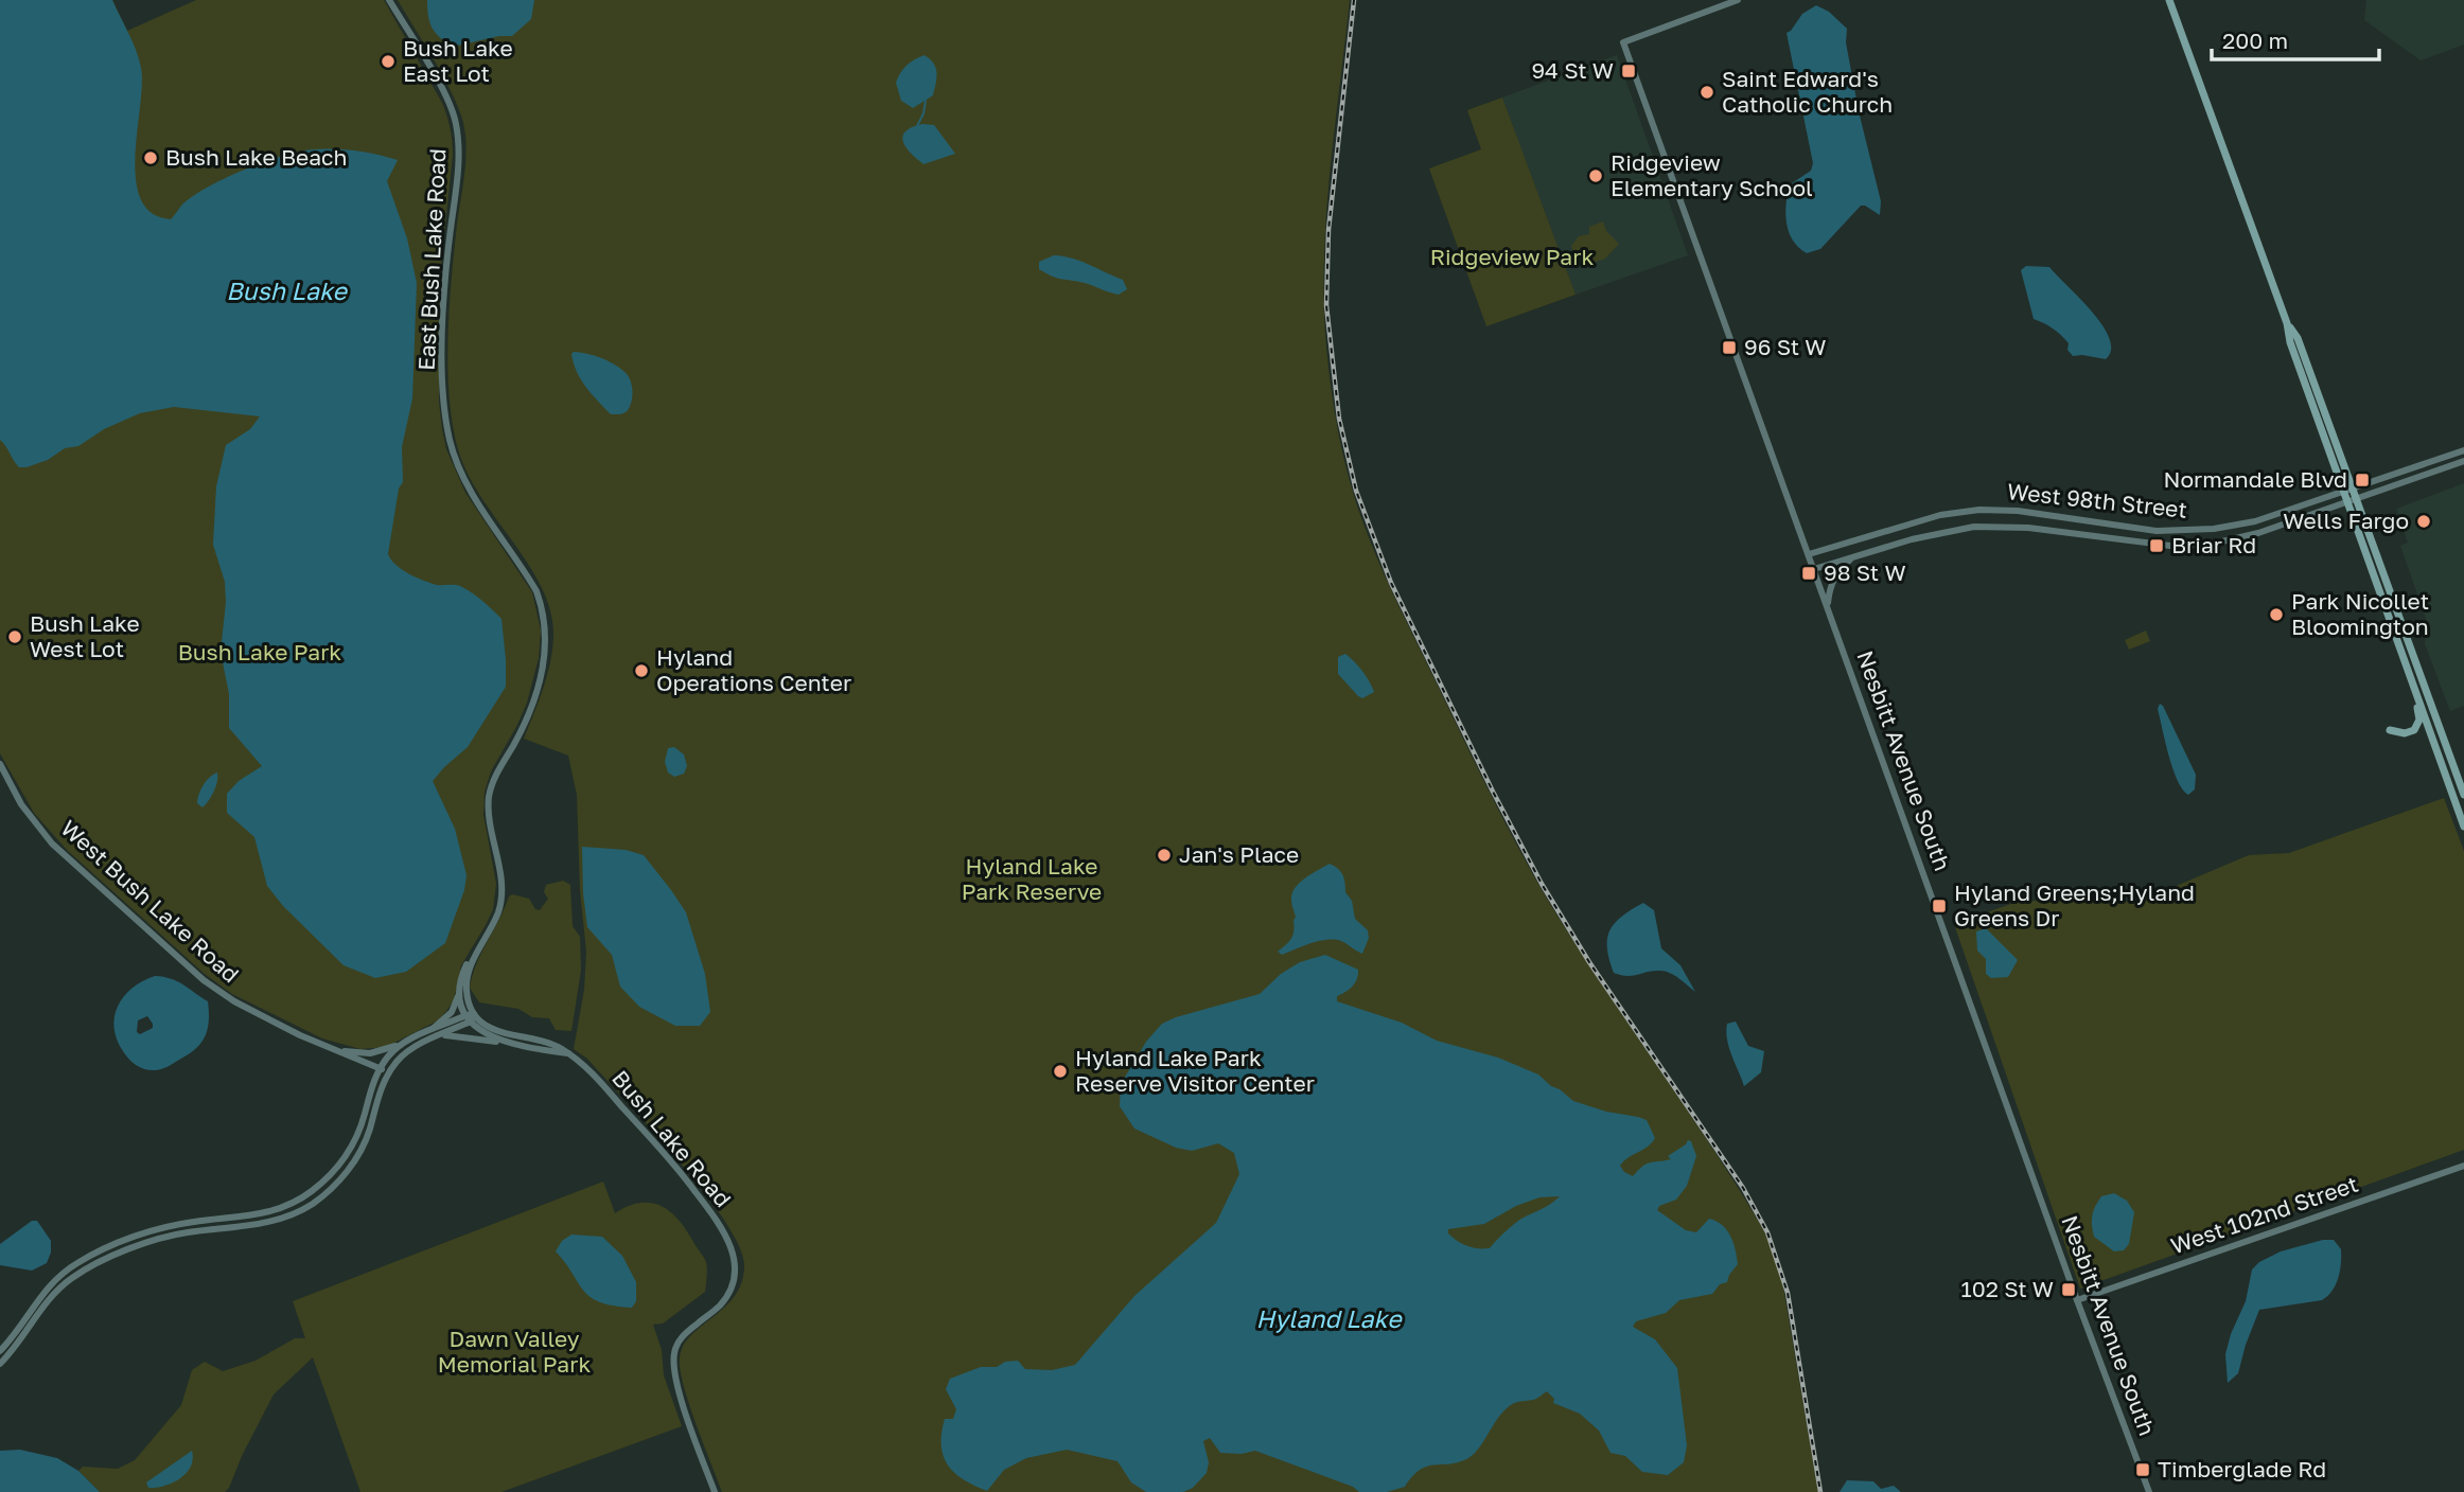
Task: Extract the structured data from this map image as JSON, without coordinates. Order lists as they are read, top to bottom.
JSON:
{
  "streets": {
    "street": [
      "East Bush Lake Road",
      "West 98th Street",
      "Nesbitt Avenue South",
      "West Bush Lake Road",
      "Bush Lake Road",
      "West 102nd Street"
    ]
  },
  "crossings": [
    ["East Bush Lake Road", "Bush Lake Road"],
    ["West 98th Street", "Nesbitt Avenue South"],
    ["Nesbitt Avenue South", "West 102nd Street"]
  ],
  "water": ["Bush Lake", "Hyland Lake"],
  "parks": [
    "Ridgeview Park",
    "Bush Lake Park",
    "Hyland Lake Park Reserve",
    "Dawn Valley Memorial Park"
  ],
  "places": {
    "other": [
      "Bush Lake East Lot",
      "Saint Edward's Catholic Church",
      "Bush Lake Beach",
      "Ridgeview Elementary School",
      "Wells Fargo",
      "Park Nicollet Bloomington",
      "Bush Lake West Lot",
      "Hyland Operations Center",
      "Jan's Place",
      "Hyland Lake Park Reserve Visitor Center"
    ],
    "transit": [
      "94 St W",
      "96 St W",
      "Normandale Blvd",
      "Briar Rd",
      "98 St W",
      "Hyland Greens;Hyland Greens Dr",
      "102 St W",
      "Timberglade Rd"
    ]
  },
  "scale_bar": "200 m"
}
